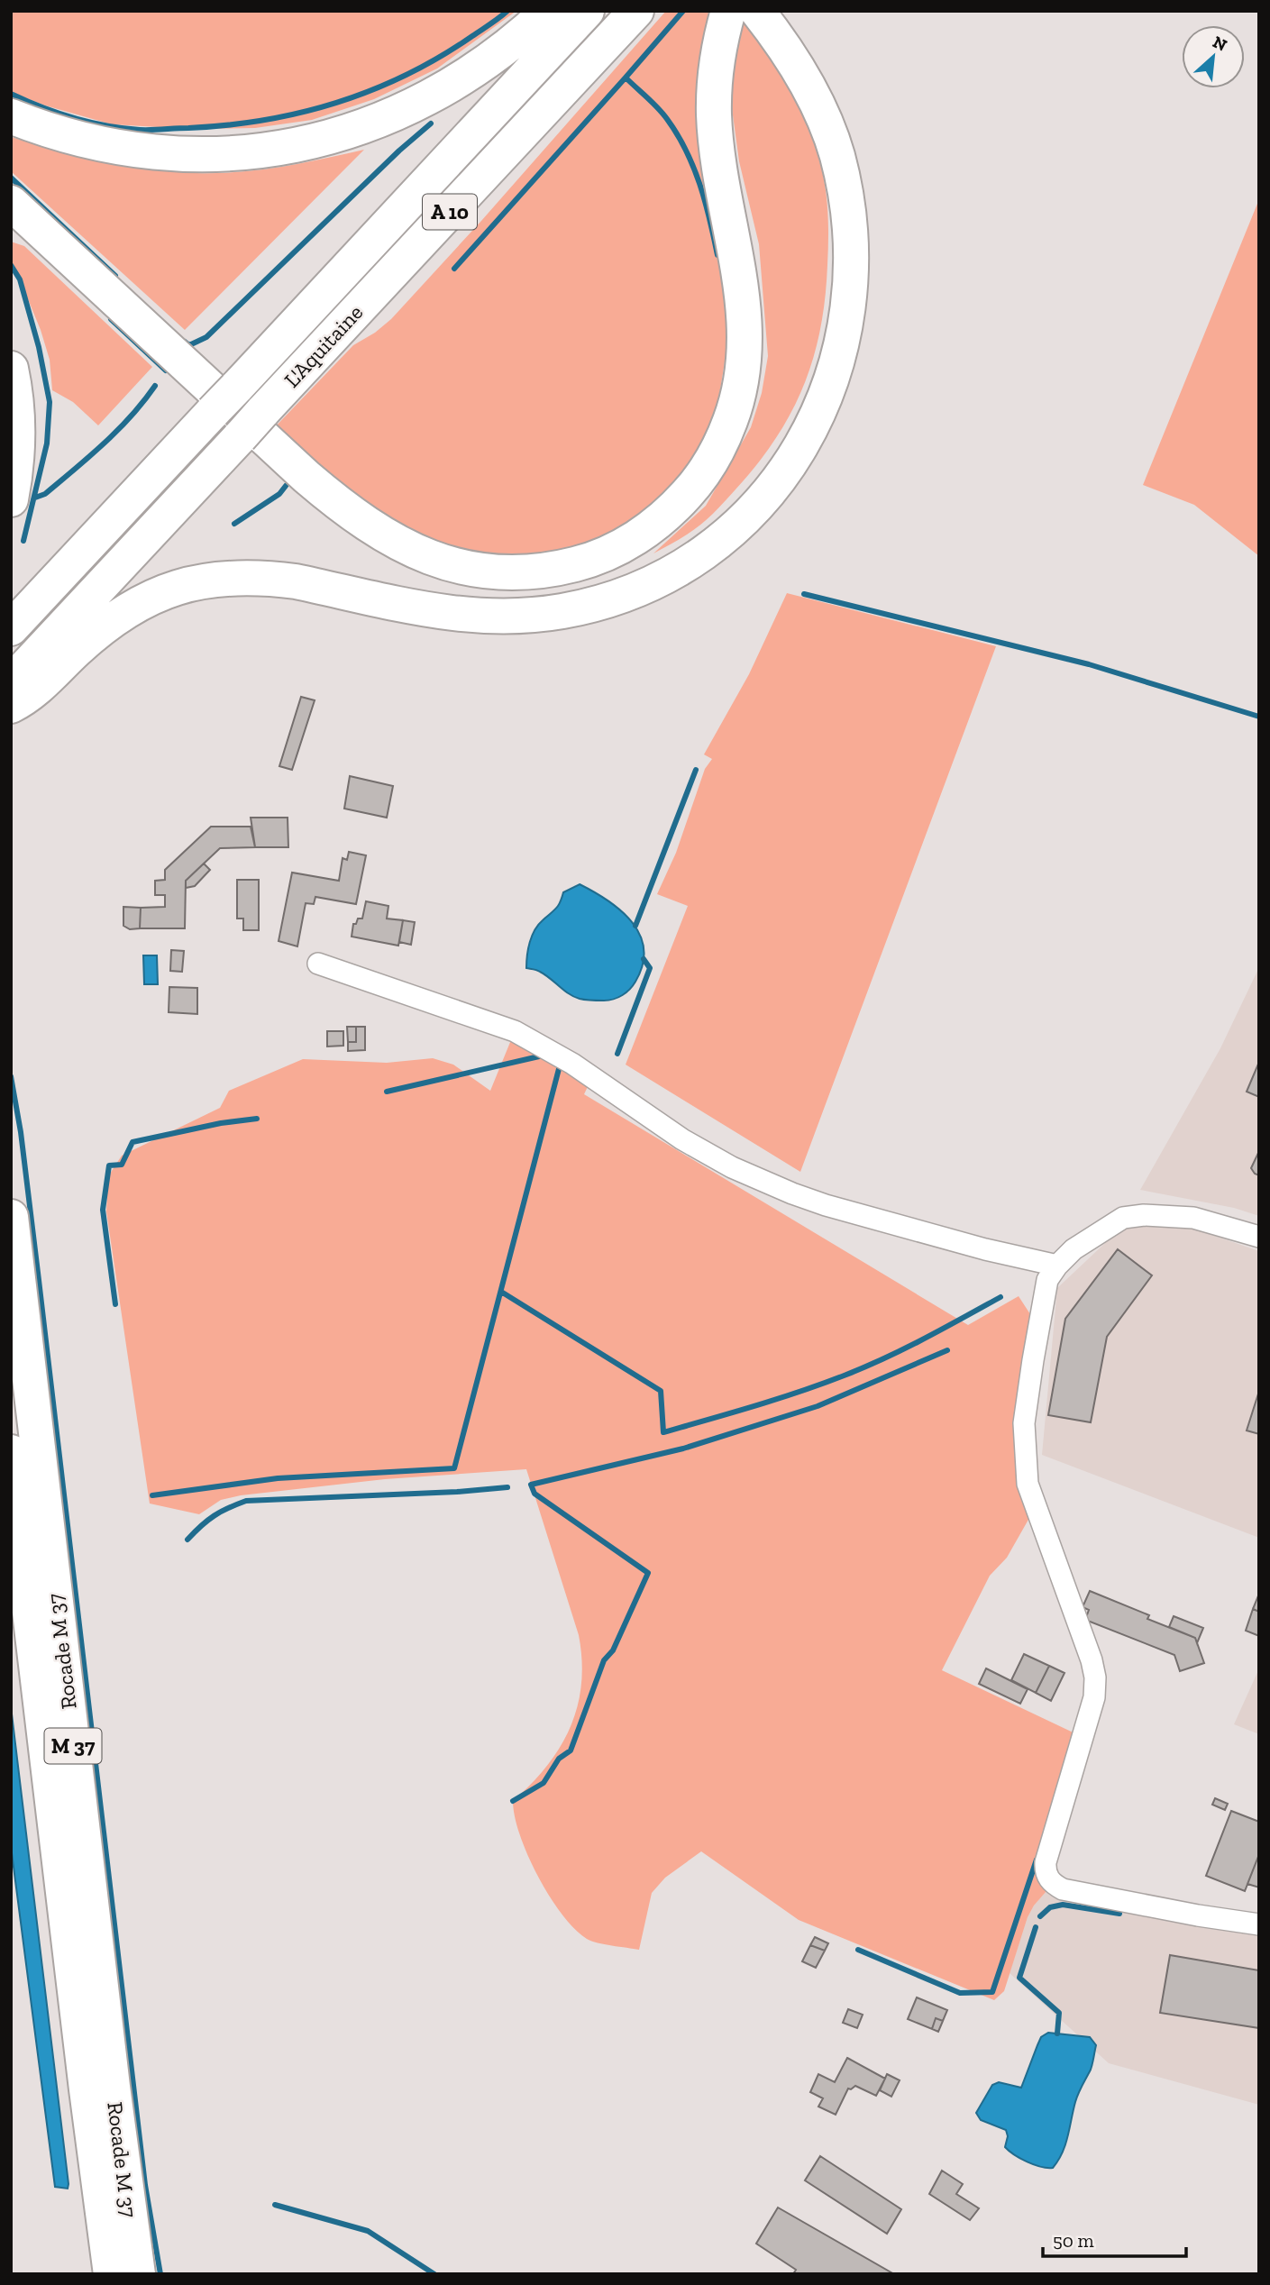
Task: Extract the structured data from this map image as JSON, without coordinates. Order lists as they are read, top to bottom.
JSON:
{
  "streets": {
    "highway": [
      "A 10",
      "L'Aquitaine",
      "Rocade M 37",
      "M 37"
    ]
  },
  "scale_bar": "50 m",
  "north": "top right"
}
